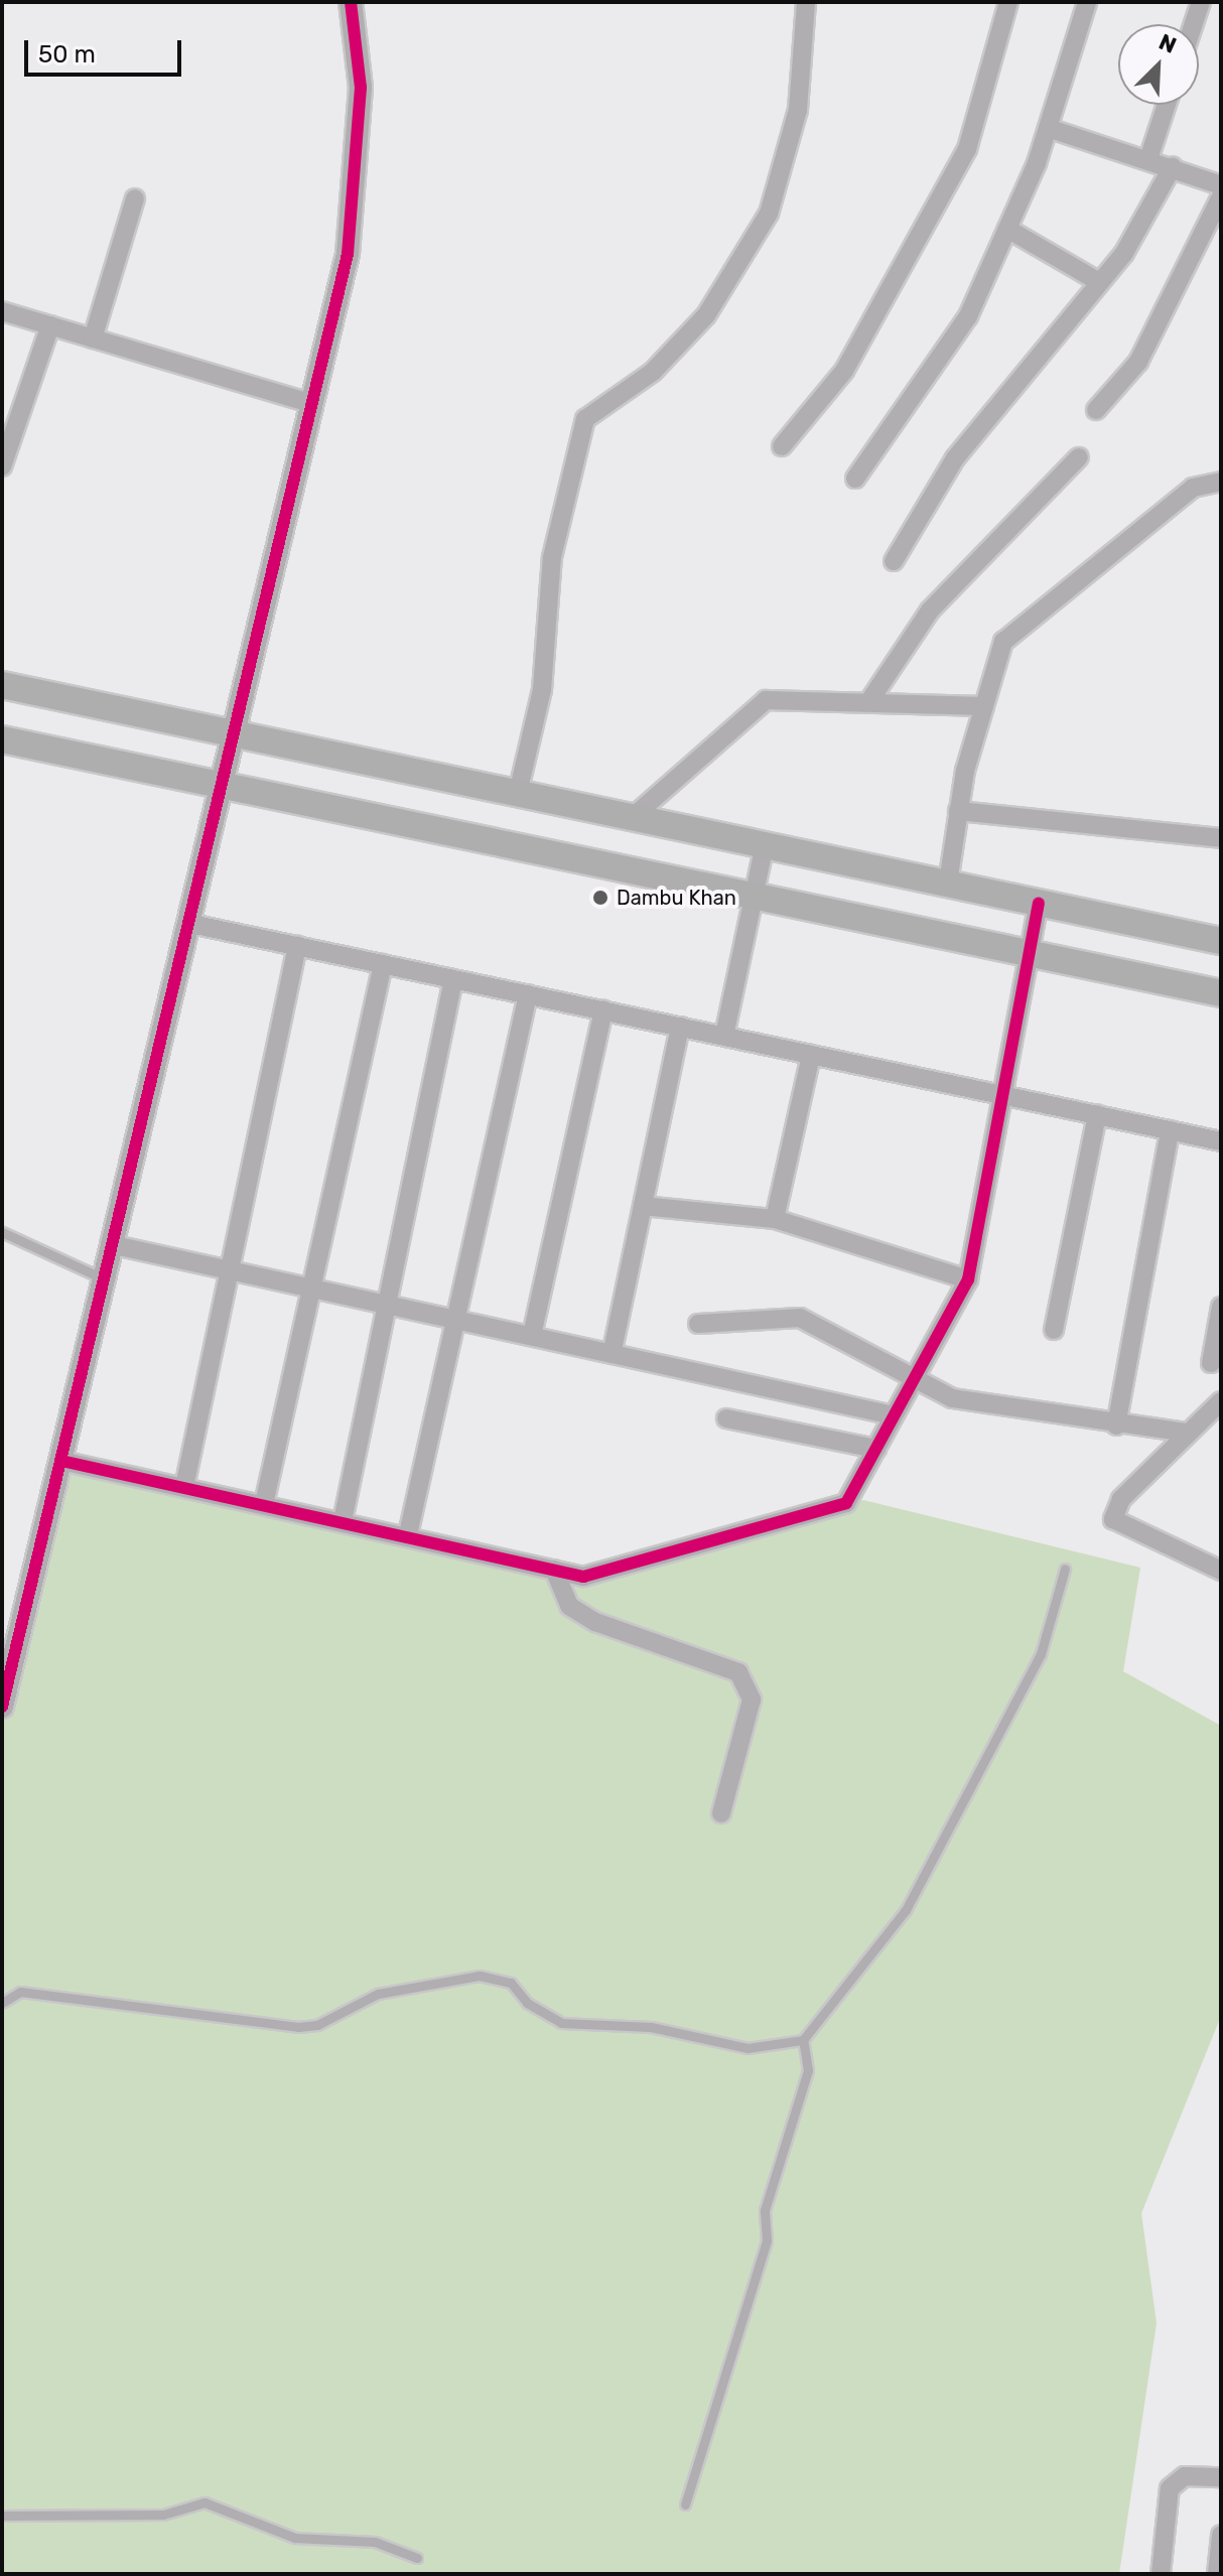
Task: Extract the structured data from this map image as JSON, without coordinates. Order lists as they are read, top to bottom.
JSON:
{
  "places": ["Dambu Khan"],
  "scale_bar": "50 m",
  "north": "top right"
}
